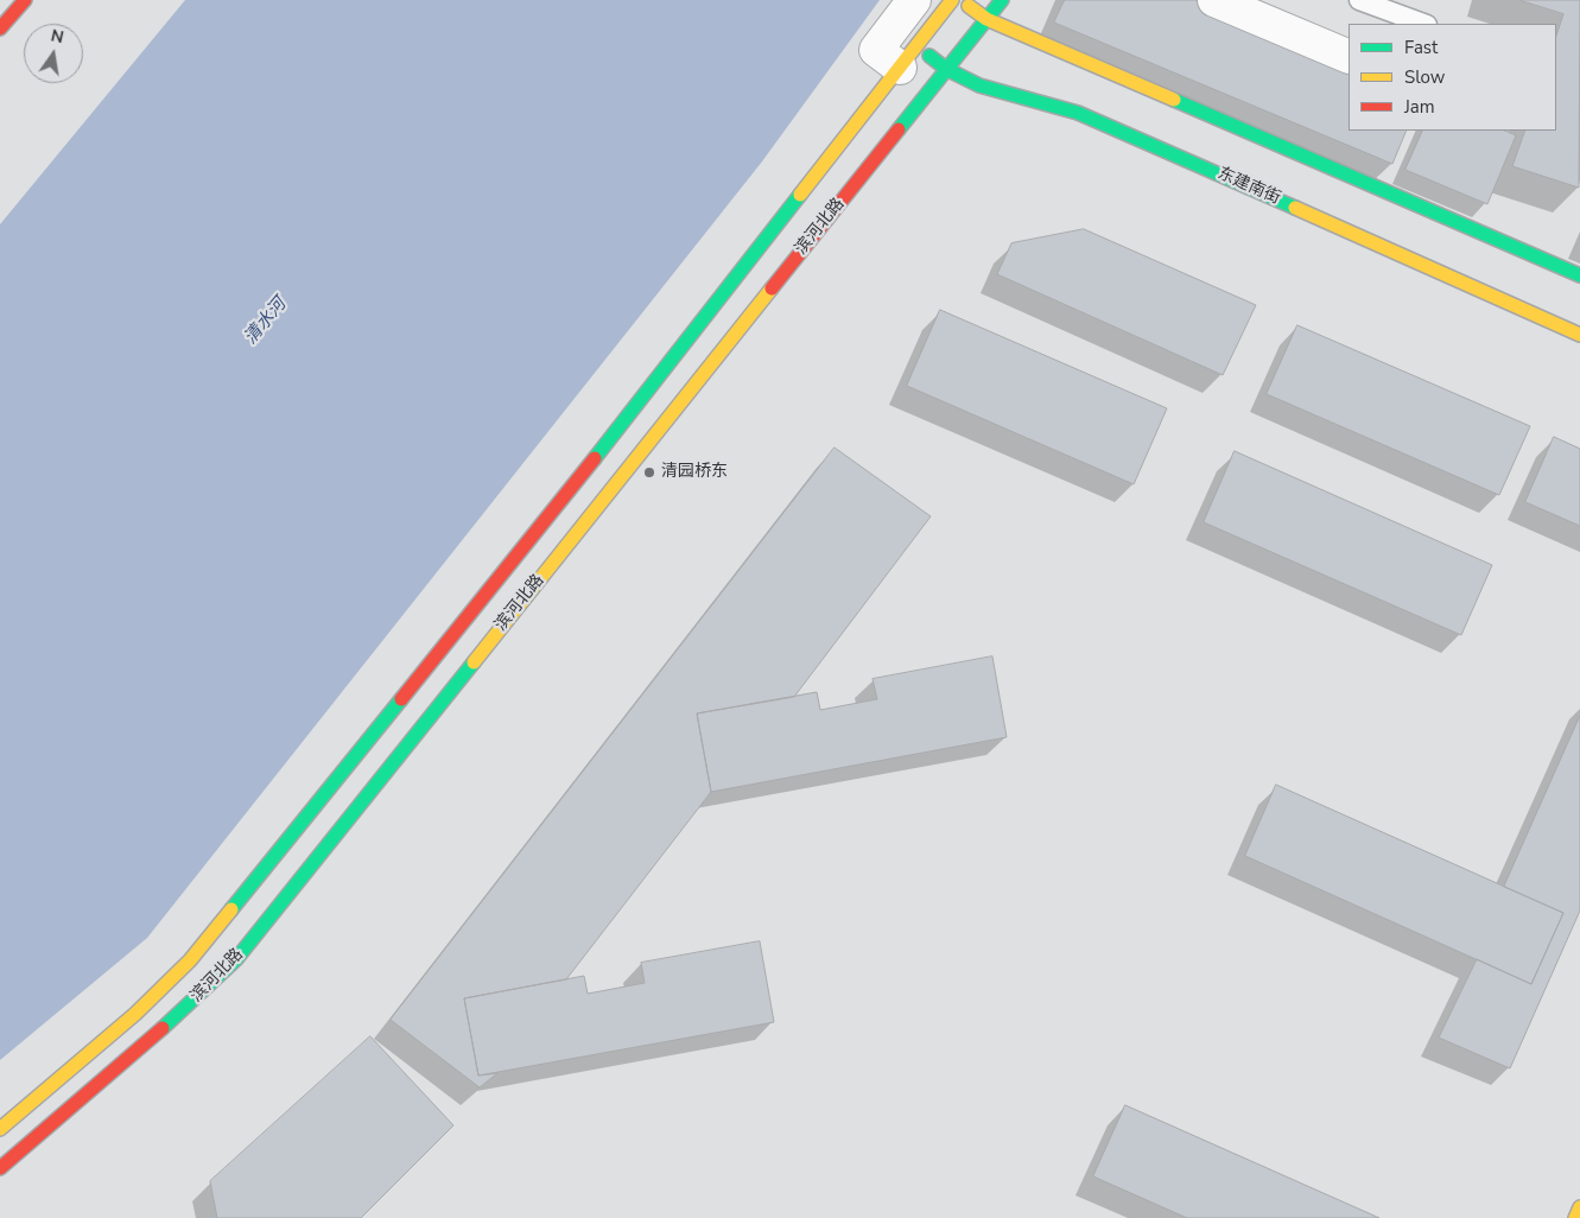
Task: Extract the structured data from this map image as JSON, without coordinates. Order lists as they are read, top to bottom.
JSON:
{
  "streets": {
    "main road": ["东建南街", "滨河北路"]
  },
  "crossings": [
    ["东建南街", "滨河北路"]
  ],
  "water": ["清水河"],
  "places": ["清园桥东"],
  "legend": ["Fast", "Slow", "Jam"],
  "north": "top"
}
